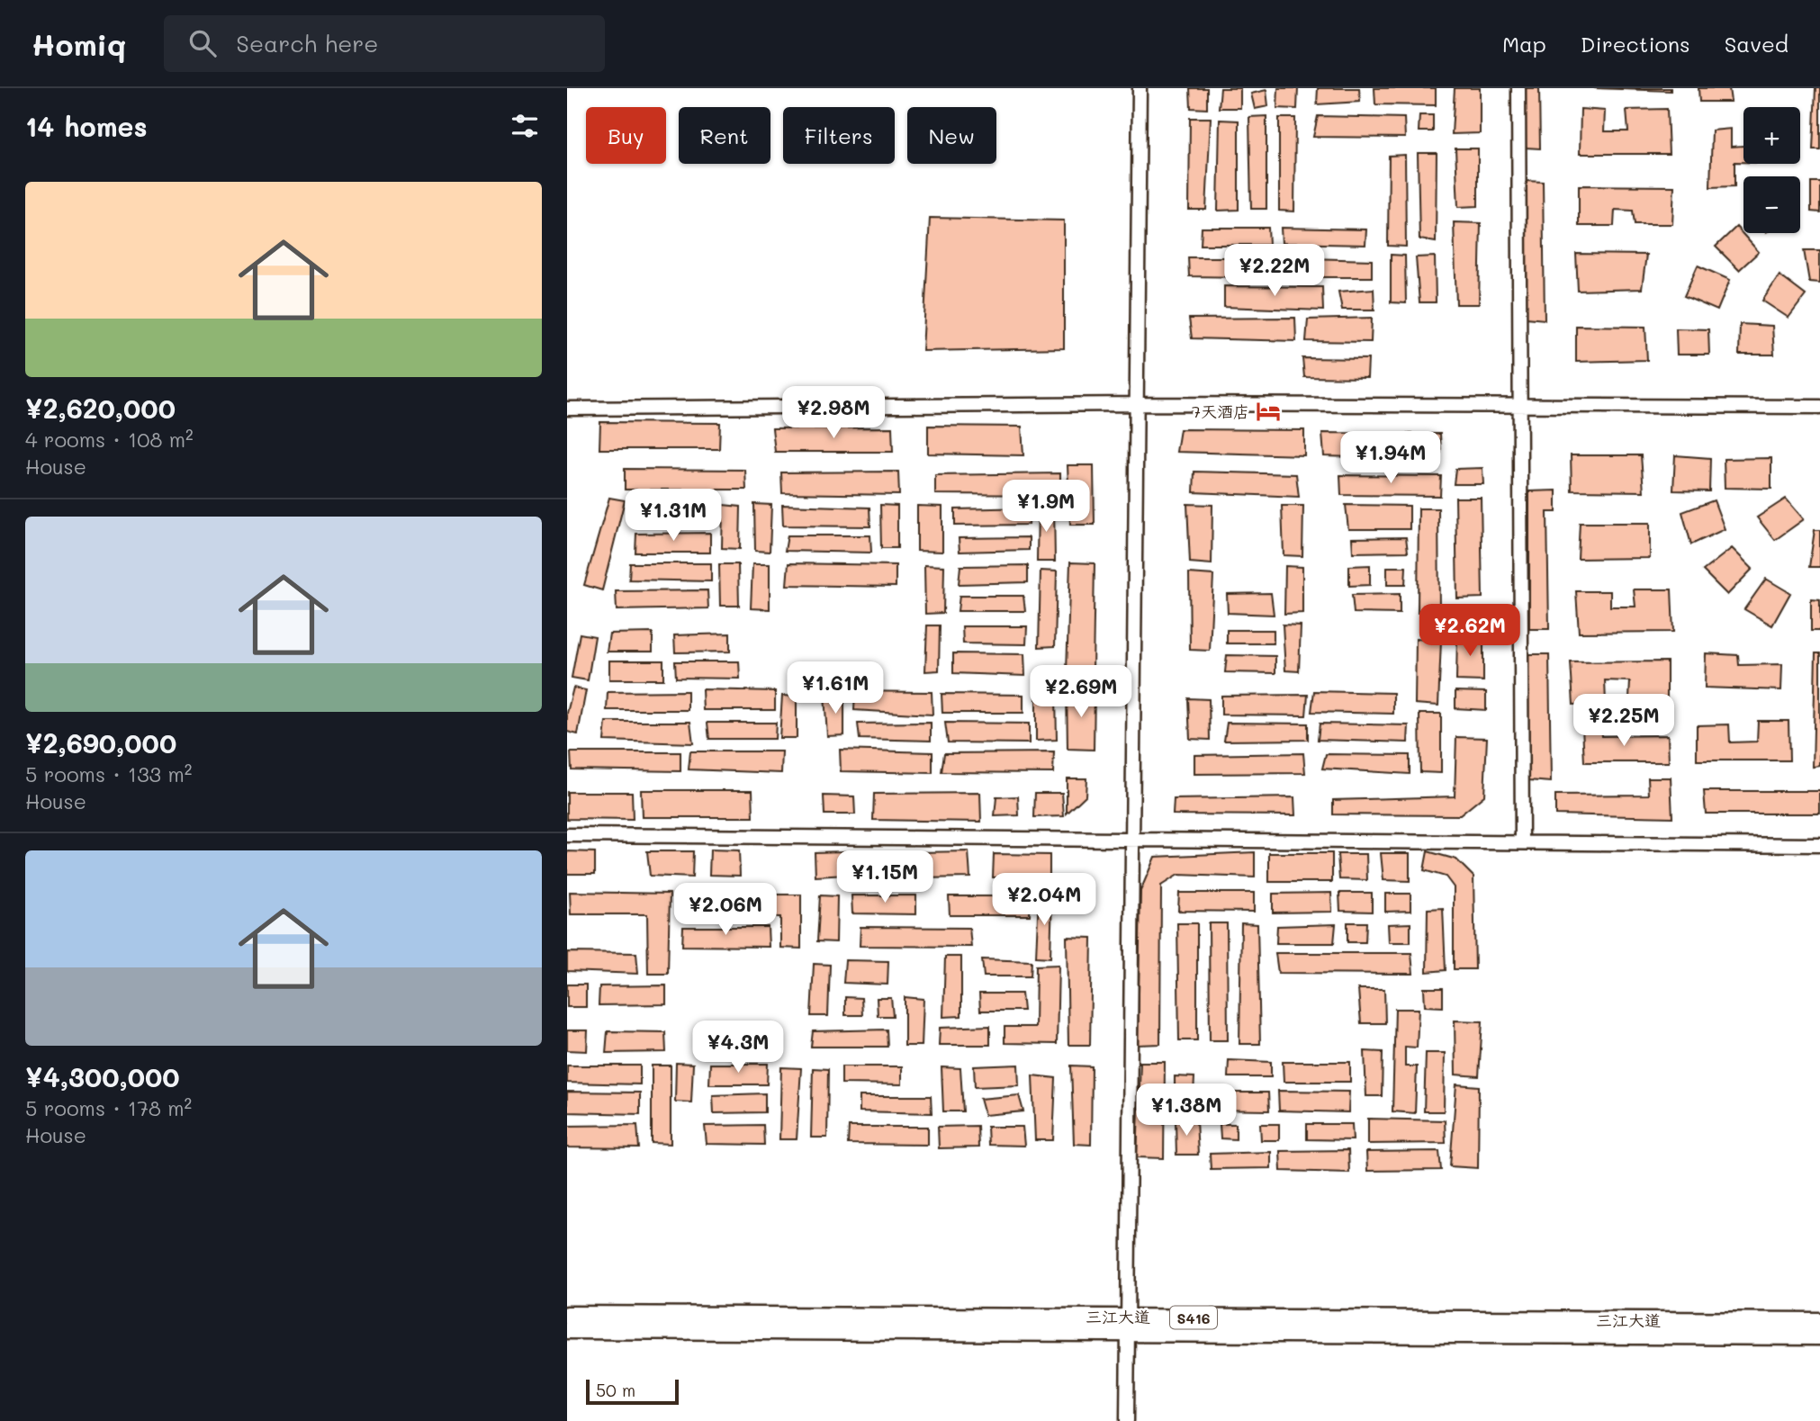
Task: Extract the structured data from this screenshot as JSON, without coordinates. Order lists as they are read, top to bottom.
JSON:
{
  "streets": {
    "main road": ["三江大道", "S416"]
  },
  "places": {
    "hotel": ["7天酒店"]
  },
  "scale_bar": "50 m",
  "page": {
    "header": "Homiq",
    "search": "Search here",
    "nav": ["Map", "Directions", "Saved"],
    "heading": "14 homes",
    "map_buttons": ["+", "−"],
    "chip": [
      "Buy",
      "Rent",
      "Filters",
      "New"
    ],
    "list": [
      {
        "name": "¥2,620,000",
        "note": "4 rooms · 108 m² · House"
      },
      {
        "name": "¥2,690,000",
        "note": "5 rooms · 133 m² · House"
      },
      {
        "name": "¥4,300,000",
        "note": "5 rooms · 178 m² · House"
      }
    ],
    "price": [
      "¥2.22M",
      "¥2.98M",
      "¥1.94M",
      "¥1.9M",
      "¥1.31M",
      "¥2.62M",
      "¥1.61M",
      "¥2.69M",
      "¥2.25M",
      "¥1.15M",
      "¥2.04M",
      "¥2.06M",
      "¥4.3M",
      "¥1.38M"
    ],
    "scale": "50 m"
  }
}
